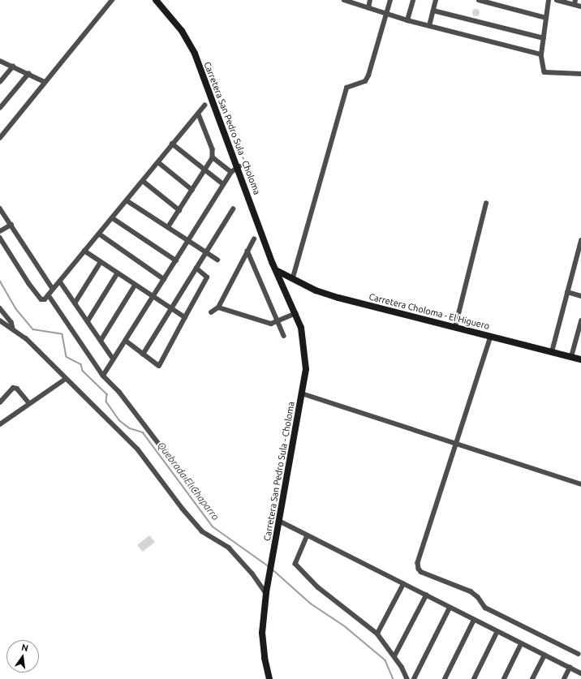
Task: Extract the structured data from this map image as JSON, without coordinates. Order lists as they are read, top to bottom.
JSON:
{
  "streets": {
    "main road": ["Carretera San Pedro Sula - Choloma", "Carretera Choloma - El Higuero"]
  },
  "crossings": [
    ["Carretera San Pedro Sula - Choloma", "Carretera Choloma - El Higuero"]
  ],
  "water": ["Quebrada El Chaparro"],
  "north": "top"
}
